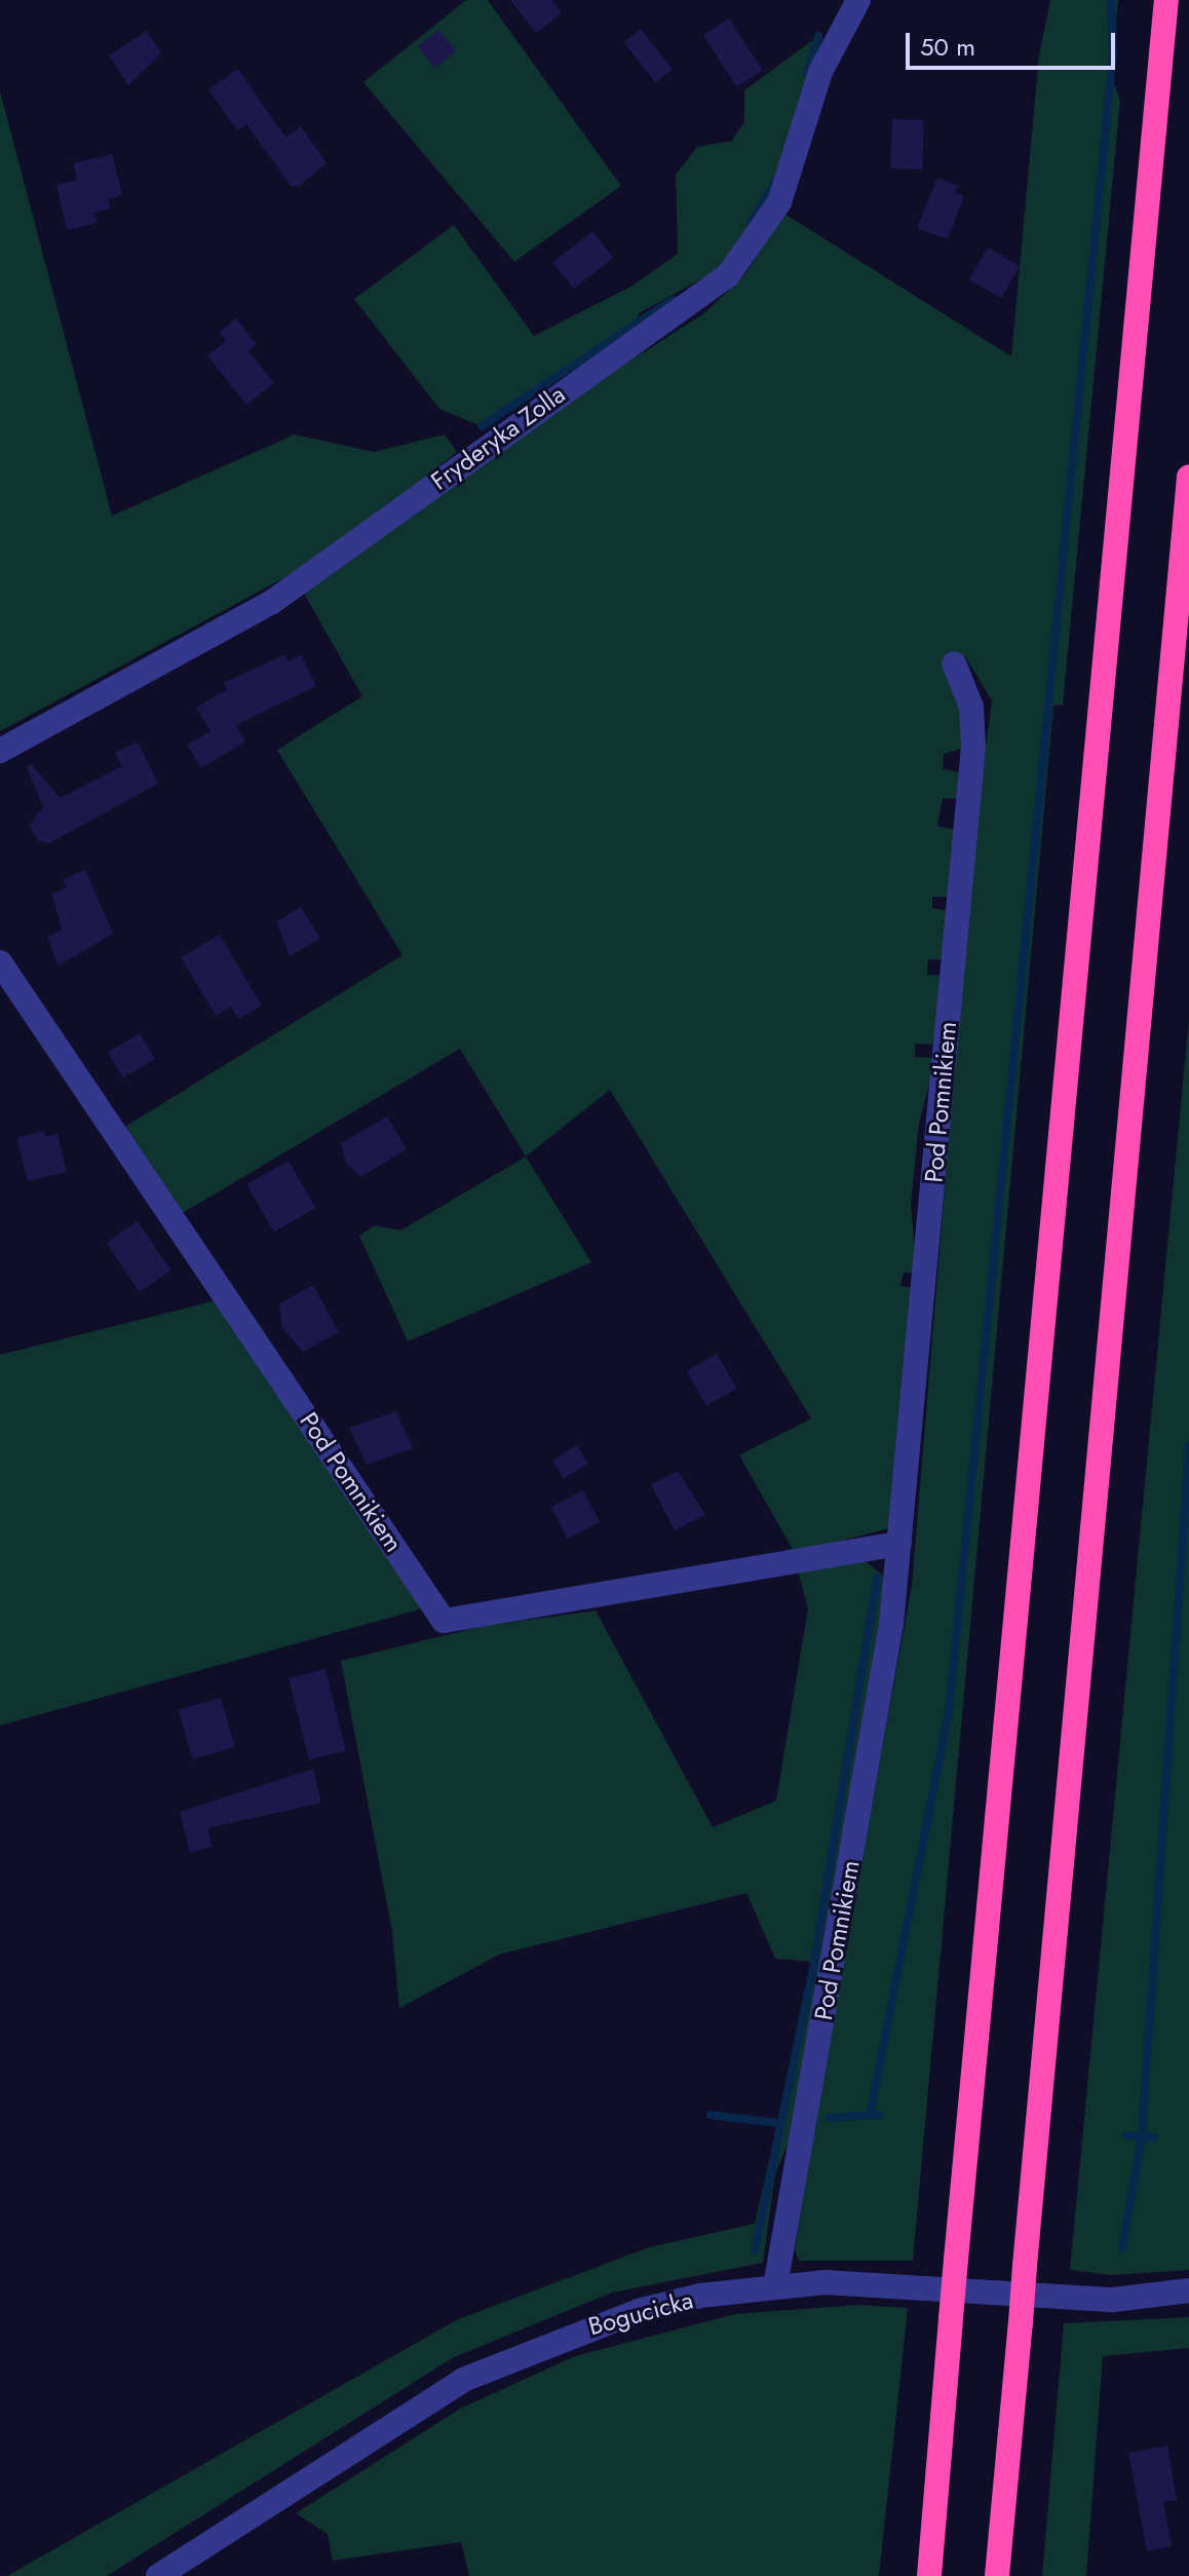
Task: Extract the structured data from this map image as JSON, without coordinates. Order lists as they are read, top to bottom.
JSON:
{
  "streets": {
    "street": ["Fryderyka Zolla", "Pod Pomnikiem", "Bogucicka"]
  },
  "crossings": [
    ["Pod Pomnikiem", "Bogucicka"]
  ],
  "scale_bar": "50 m"
}
